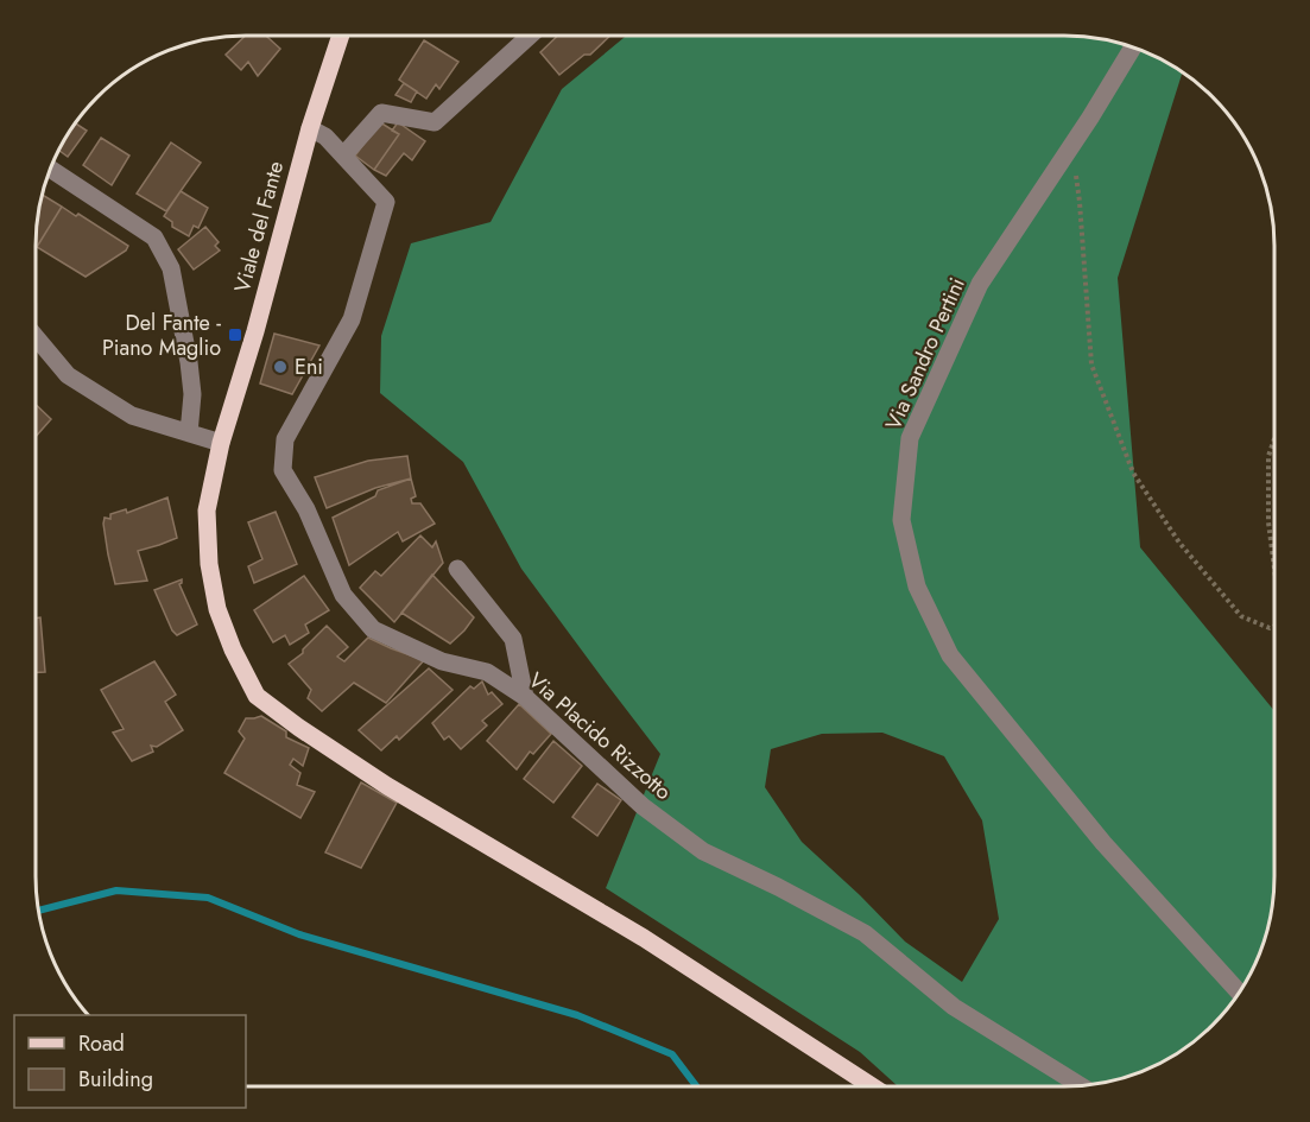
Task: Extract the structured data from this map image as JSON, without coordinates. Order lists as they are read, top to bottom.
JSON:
{
  "streets": {
    "main road": ["Viale del Fante"],
    "street": ["Via Sandro Pertini", "Via Placido Rizzotto"]
  },
  "crossings": [
    ["Viale del Fante", "Via Placido Rizzotto"]
  ],
  "places": {
    "transit": ["Del Fante - Piano Maglio"],
    "other": ["Eni"]
  },
  "legend": ["Road", "Building"]
}
